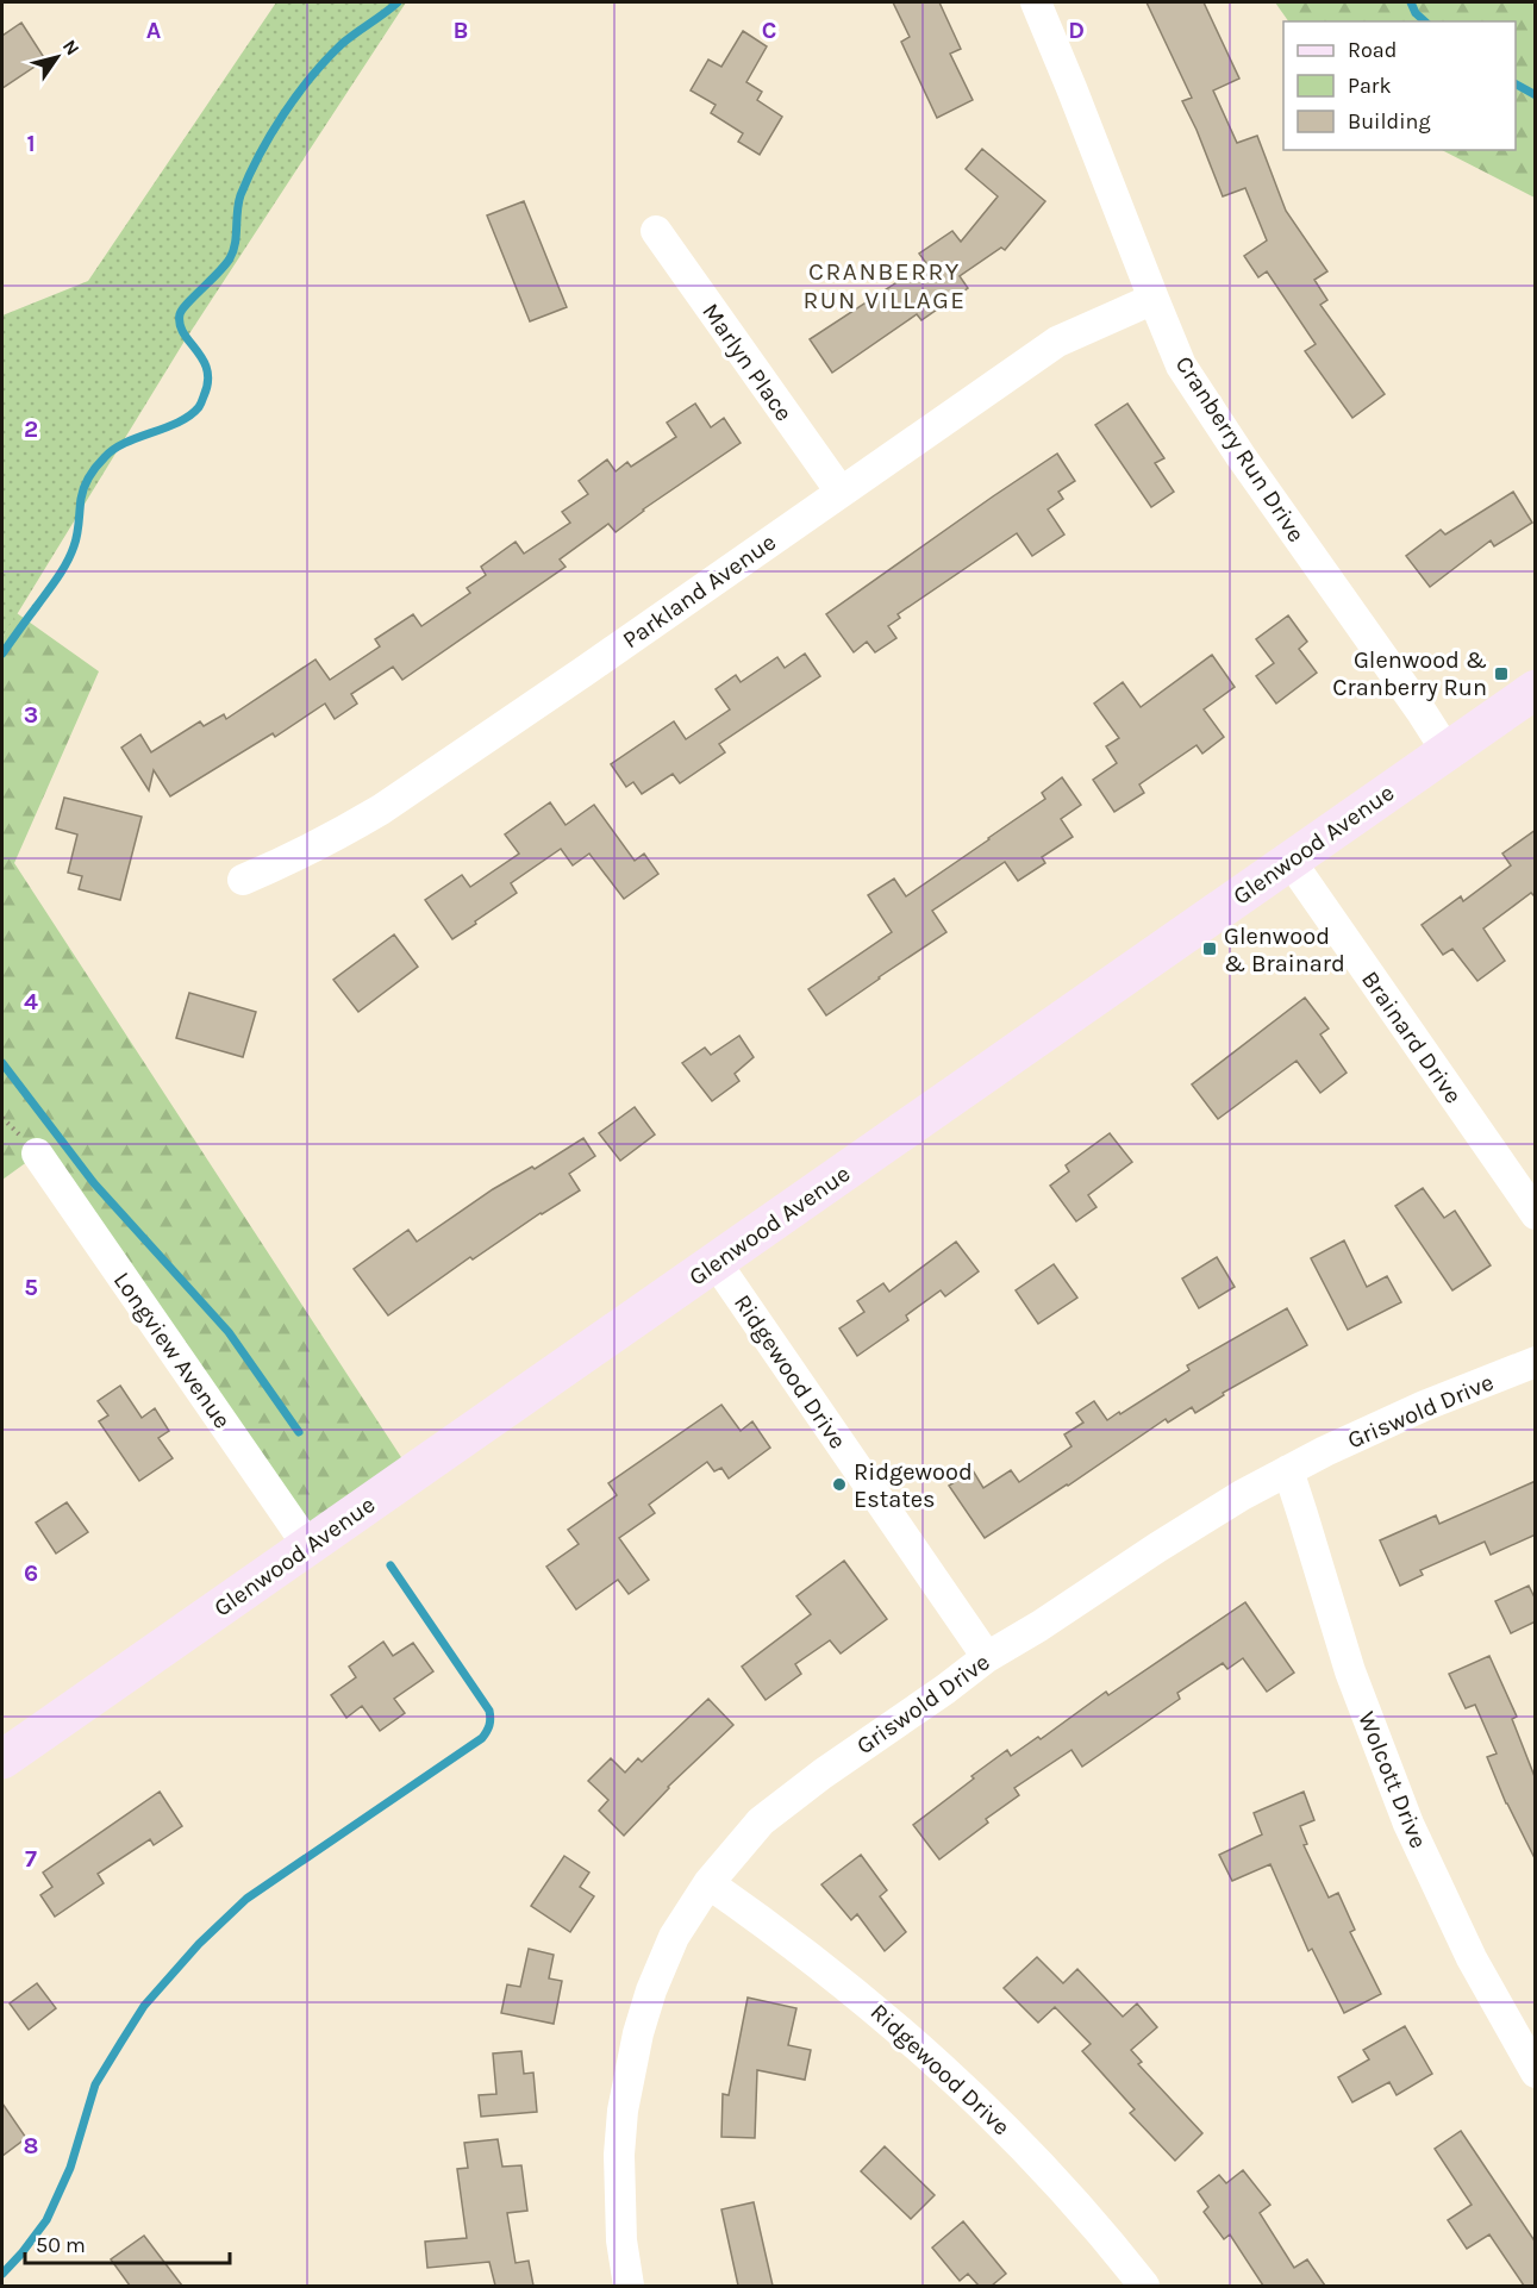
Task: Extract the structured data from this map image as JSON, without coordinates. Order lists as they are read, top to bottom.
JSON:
{
  "streets": {
    "street": [
      "Marlyn Place",
      "Cranberry Run Drive",
      "Parkland Avenue",
      "Glenwood Avenue",
      "Brainard Drive",
      "Longview Avenue",
      "Ridgewood Drive",
      "Griswold Drive",
      "Wolcott Drive"
    ]
  },
  "crossings": [
    ["Marlyn Place", "Parkland Avenue"],
    ["Cranberry Run Drive", "Parkland Avenue"],
    ["Cranberry Run Drive", "Glenwood Avenue"],
    ["Glenwood Avenue", "Brainard Drive"],
    ["Glenwood Avenue", "Longview Avenue"],
    ["Glenwood Avenue", "Ridgewood Drive"],
    ["Ridgewood Drive", "Griswold Drive"],
    ["Griswold Drive", "Wolcott Drive"]
  ],
  "districts": ["CRANBERRY RUN VILLAGE"],
  "places": {
    "transit": ["Glenwood & Cranberry Run", "Glenwood & Brainard"],
    "other": ["Ridgewood Estates"]
  },
  "legend": ["Road", "Park", "Building"],
  "scale_bar": "50 m",
  "north": "top right",
  "grid": {
    "columns": [
      "A",
      "B",
      "C",
      "D"
    ],
    "rows": [
      "1",
      "2",
      "3",
      "4",
      "5",
      "6",
      "7",
      "8"
    ]
  }
}
